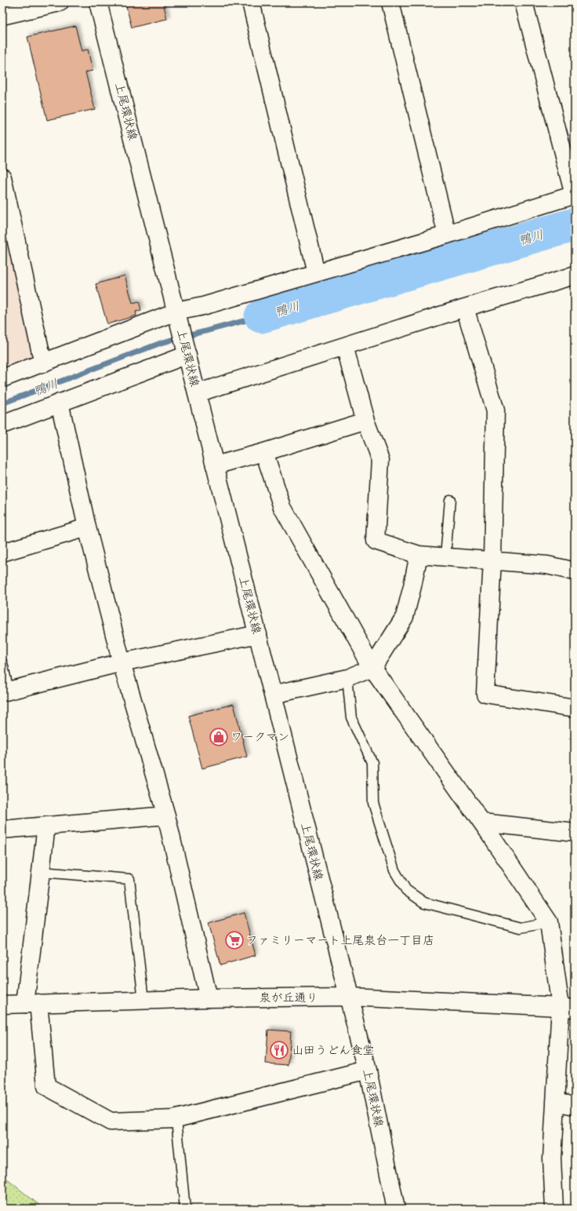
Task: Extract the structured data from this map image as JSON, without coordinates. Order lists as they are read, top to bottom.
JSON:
{
  "streets": {
    "street": ["上尾環状線", "泉が丘通り"]
  },
  "crossings": [
    ["上尾環状線", "泉が丘通り"]
  ],
  "water": ["鴨川"],
  "places": {
    "shop": ["ワークマン"],
    "supermarket": ["ファミリーマート上尾泉台一丁目店"],
    "restaurant": ["山田うどん食堂"]
  }
}
